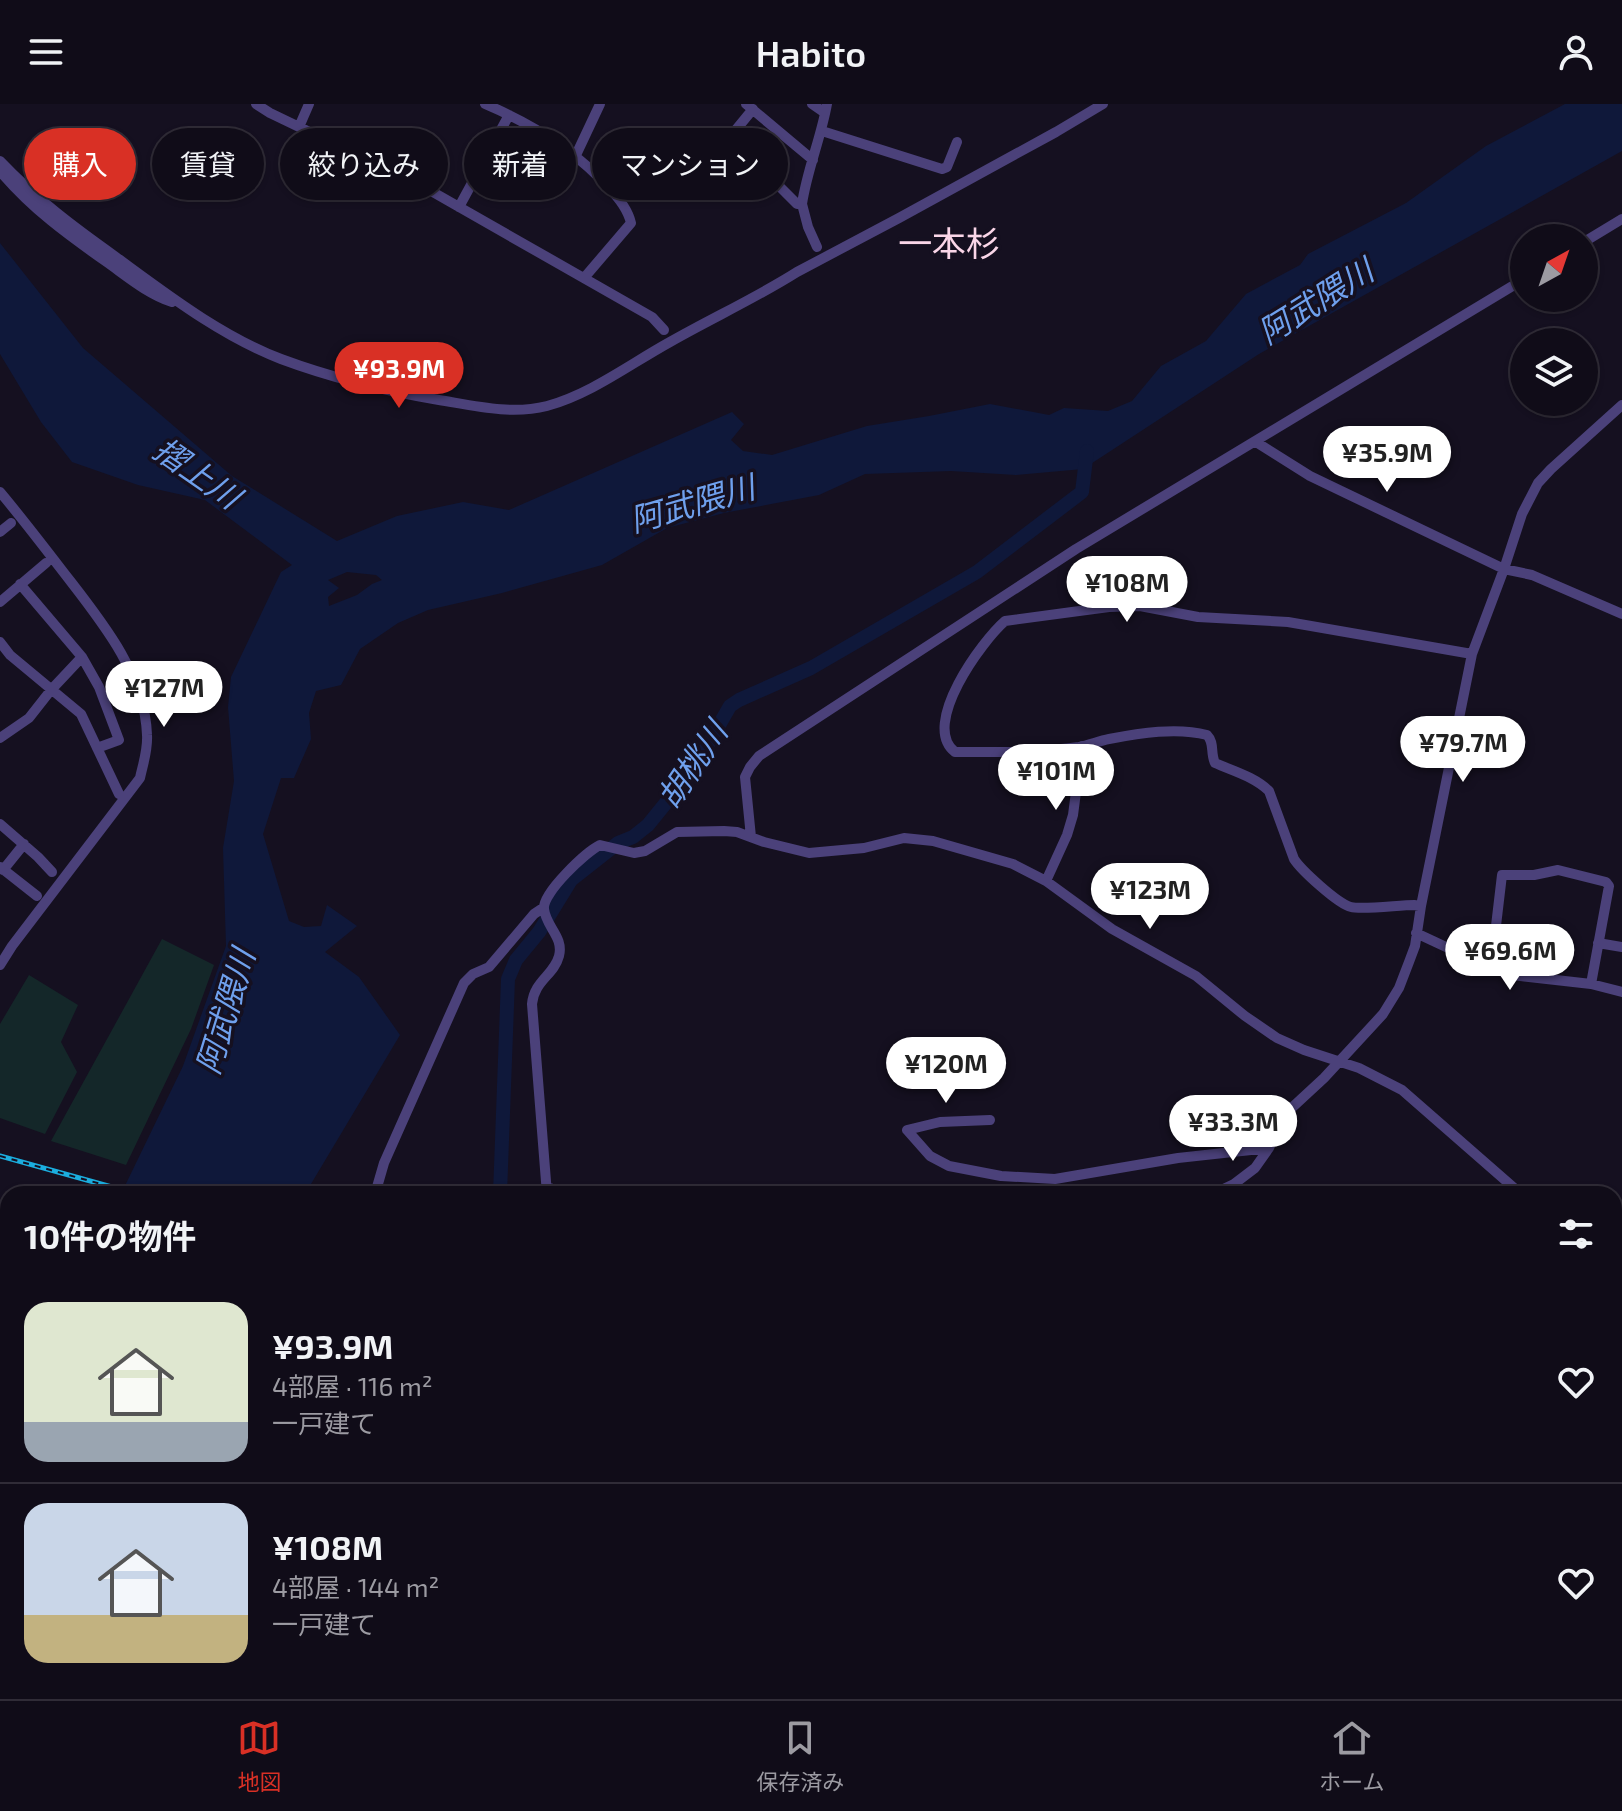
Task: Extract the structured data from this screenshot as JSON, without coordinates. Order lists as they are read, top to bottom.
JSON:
{
  "districts": ["一本杉"],
  "water": ["阿武隈川", "摺上川", "胡桃川"],
  "north": "top right",
  "page": {
    "header": "Habito",
    "chip": [
      "購入",
      "賃貸",
      "絞り込み",
      "新着",
      "マンション"
    ],
    "price": [
      "¥93.9M",
      "¥35.9M",
      "¥108M",
      "¥127M",
      "¥79.7M",
      "¥101M",
      "¥123M",
      "¥69.6M",
      "¥120M",
      "¥33.3M"
    ],
    "heading": "10件の物件",
    "list": [
      {
        "name": "¥93.9M",
        "note": "4部屋 · 116 m² · 一戸建て"
      },
      {
        "name": "¥108M",
        "note": "4部屋 · 144 m² · 一戸建て"
      }
    ],
    "tabs": ["地図", "保存済み", "ホーム"]
  }
}
